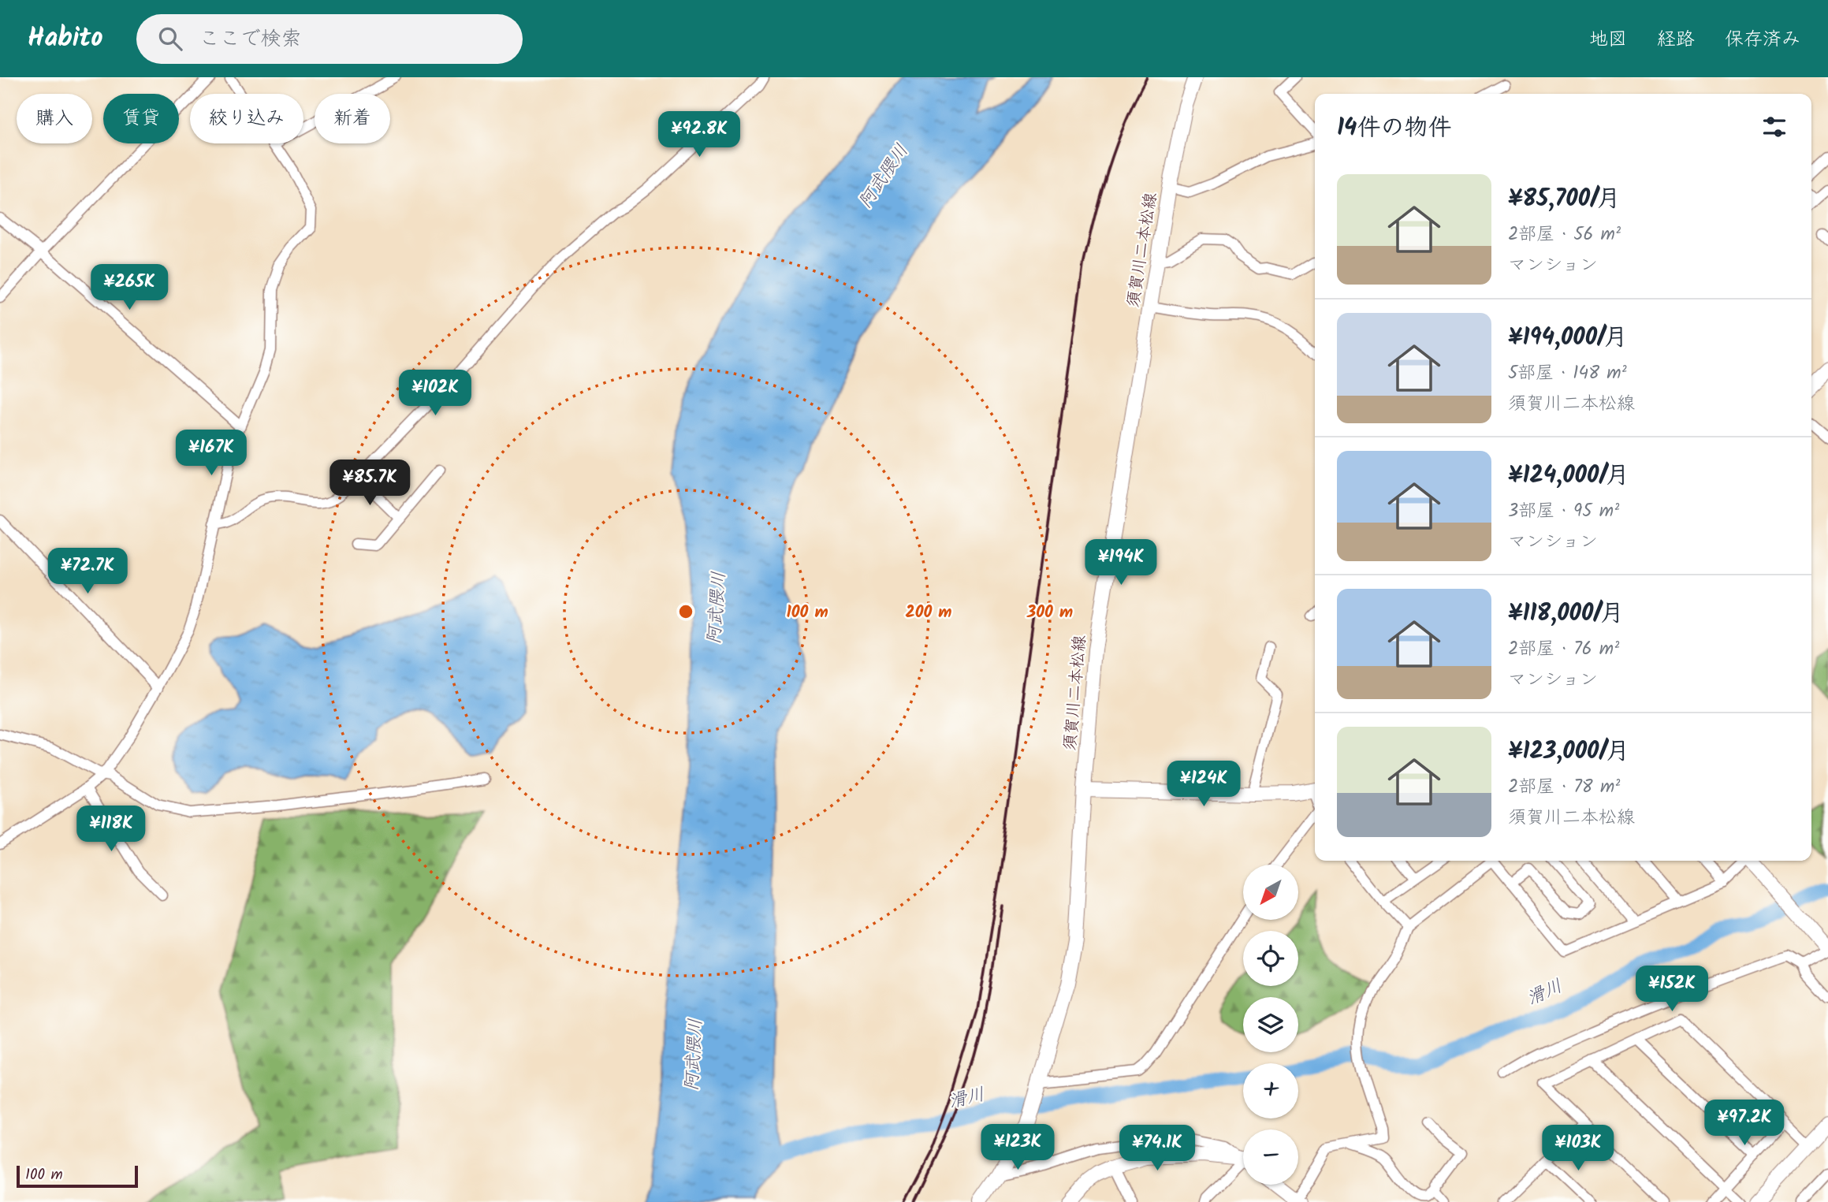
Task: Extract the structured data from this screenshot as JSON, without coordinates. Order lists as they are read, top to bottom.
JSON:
{
  "streets": {
    "main road": ["須賀川二本松線"]
  },
  "water": ["阿武隈川", "滑川"],
  "scale_bar": "100 m",
  "north": "bottom left",
  "page": {
    "header": "Habito",
    "search": "ここで検索",
    "nav": ["地図", "経路", "保存済み"],
    "chip": [
      "購入",
      "賃貸",
      "絞り込み",
      "新着"
    ],
    "heading": "14件の物件",
    "price": [
      "¥92.8K",
      "¥265K",
      "¥102K",
      "¥167K",
      "¥85.7K",
      "¥194K",
      "¥72.7K",
      "¥124K",
      "¥118K",
      "¥152K",
      "¥97.2K",
      "¥123K",
      "¥74.1K",
      "¥103K"
    ],
    "list": [
      {
        "name": "¥85,700/月",
        "note": "2部屋 · 56 m² · マンション"
      },
      {
        "name": "¥194,000/月",
        "note": "5部屋 · 148 m² · 須賀川二本松線"
      },
      {
        "name": "¥124,000/月",
        "note": "3部屋 · 95 m² · マンション"
      },
      {
        "name": "¥118,000/月",
        "note": "2部屋 · 76 m² · マンション"
      },
      {
        "name": "¥123,000/月",
        "note": "2部屋 · 78 m² · 須賀川二本松線"
      }
    ],
    "map_buttons": ["+", "−"],
    "scale": "100 m"
  },
  "rings": ["100 m", "200 m", "300 m"]
}
